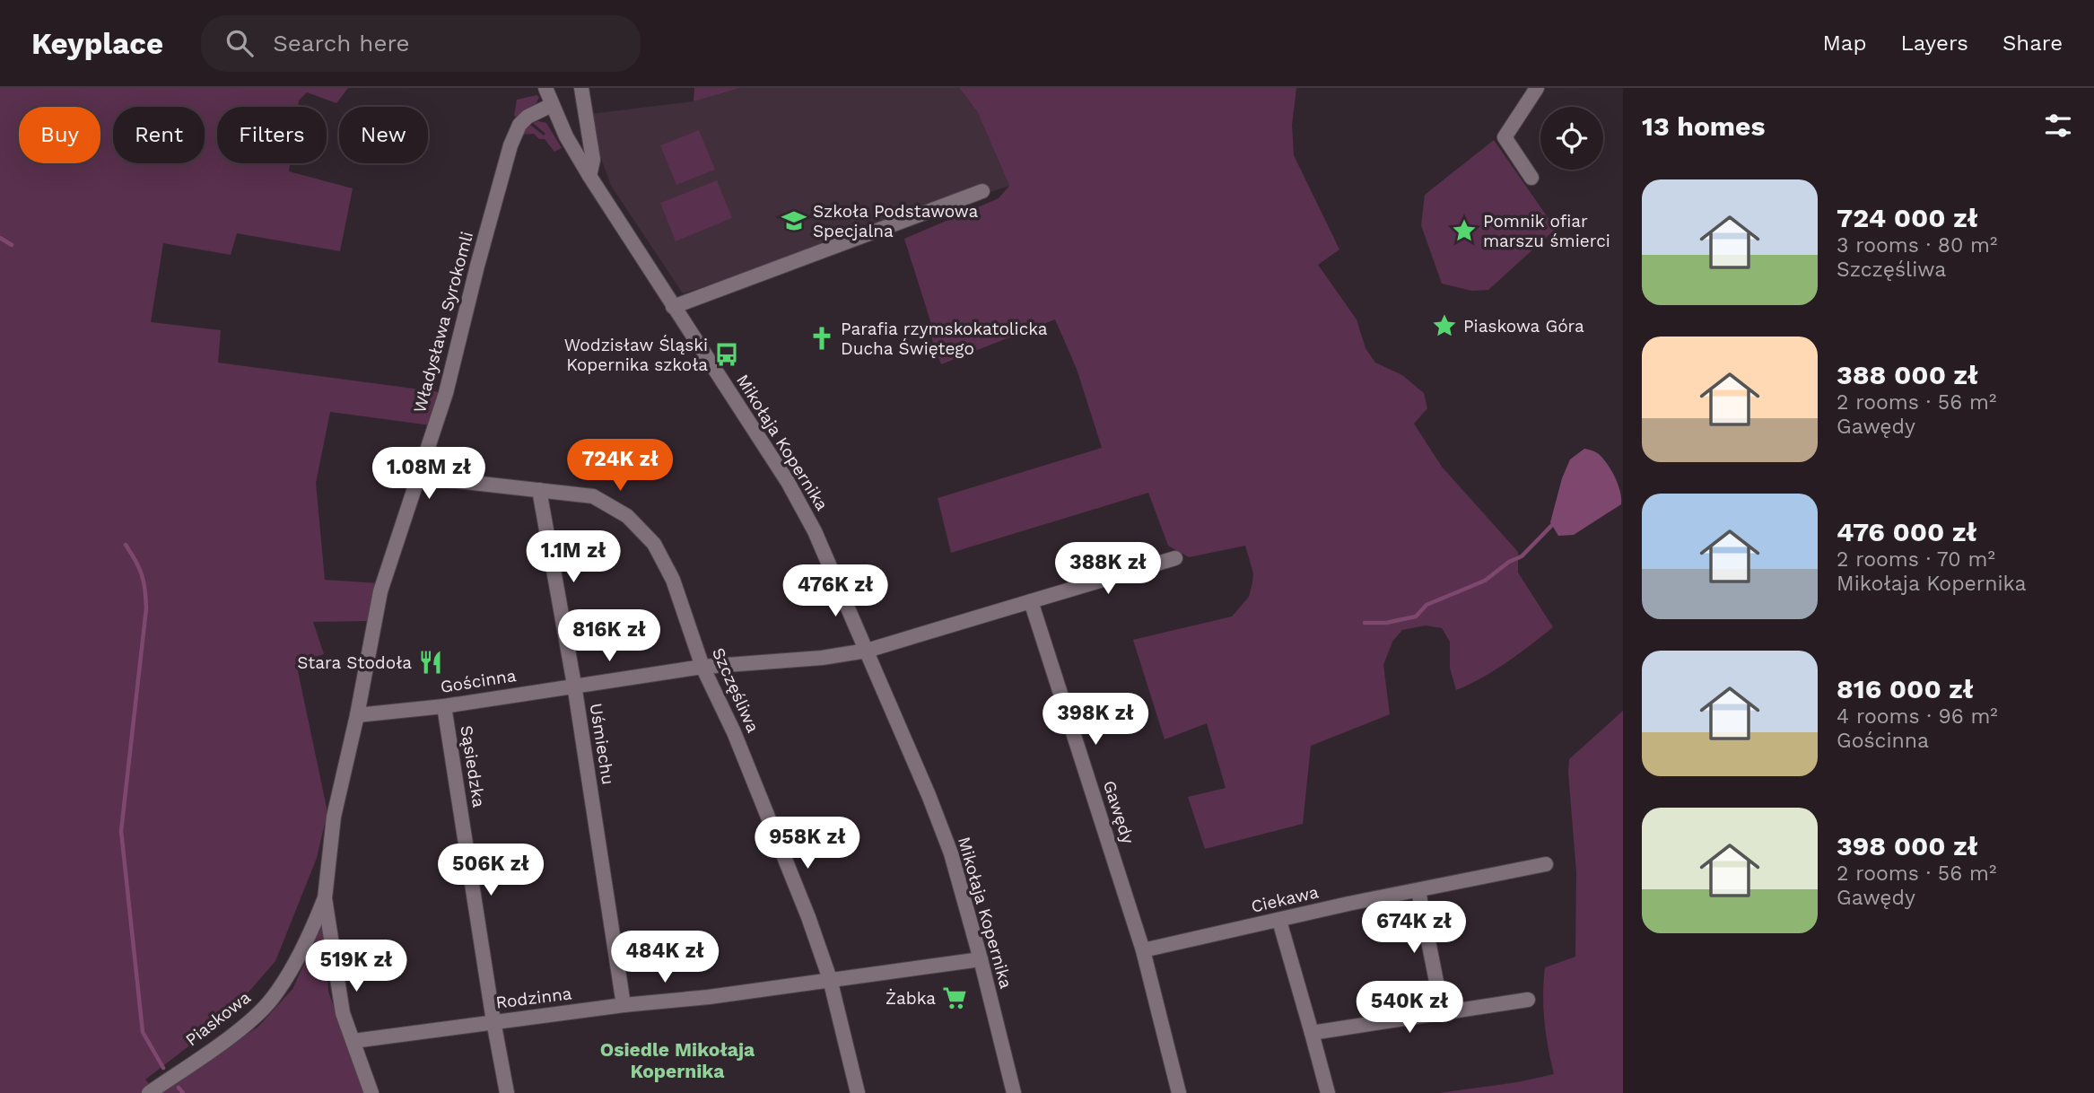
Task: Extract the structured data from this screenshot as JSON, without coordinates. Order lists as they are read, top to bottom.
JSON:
{
  "streets": {
    "street": [
      "Władysława Syrokomli",
      "Mikołaja Kopernika",
      "Gościnna",
      "Szczęśliwa",
      "Uśmiechu",
      "Sąsiedzka",
      "Gawędy",
      "Ciekawa",
      "Rodzinna",
      "Piaskowa"
    ]
  },
  "crossings": [
    ["Władysława Syrokomli", "Mikołaja Kopernika"],
    ["Władysława Syrokomli", "Gościnna"],
    ["Władysława Syrokomli", "Szczęśliwa"],
    ["Władysława Syrokomli", "Rodzinna"],
    ["Władysława Syrokomli", "Piaskowa"],
    ["Mikołaja Kopernika", "Gościnna"],
    ["Mikołaja Kopernika", "Rodzinna"],
    ["Gościnna", "Szczęśliwa"],
    ["Gościnna", "Uśmiechu"],
    ["Gościnna", "Sąsiedzka"],
    ["Szczęśliwa", "Uśmiechu"],
    ["Szczęśliwa", "Rodzinna"],
    ["Uśmiechu", "Rodzinna"],
    ["Sąsiedzka", "Rodzinna"],
    ["Gawędy", "Ciekawa"]
  ],
  "districts": ["Osiedle Mikołaja Kopernika"],
  "places": {
    "school or university": ["Szkoła Podstawowa Specjalna"],
    "place": ["Pomnik ofiar marszu śmierci", "Piaskowa Góra"],
    "church": ["Parafia rzymskokatolicka Ducha Świętego"],
    "bus stop": ["Wodzisław Śląski Kopernika szkoła"],
    "restaurant": ["Stara Stodoła"],
    "supermarket": ["Żabka"]
  },
  "page": {
    "header": "Keyplace",
    "search": "Search here",
    "nav": ["Map", "Layers", "Share"],
    "heading": "13 homes",
    "chip": [
      "Buy",
      "Rent",
      "Filters",
      "New"
    ],
    "list": [
      {
        "name": "724 000 zł",
        "note": "3 rooms · 80 m² · Szczęśliwa"
      },
      {
        "name": "388 000 zł",
        "note": "2 rooms · 56 m² · Gawędy"
      },
      {
        "name": "476 000 zł",
        "note": "2 rooms · 70 m² · Mikołaja Kopernika"
      },
      {
        "name": "816 000 zł",
        "note": "4 rooms · 96 m² · Gościnna"
      },
      {
        "name": "398 000 zł",
        "note": "2 rooms · 56 m² · Gawędy"
      }
    ],
    "price": [
      "724K zł",
      "1.08M zł",
      "1.1M zł",
      "388K zł",
      "476K zł",
      "816K zł",
      "398K zł",
      "958K zł",
      "506K zł",
      "674K zł",
      "484K zł",
      "519K zł",
      "540K zł"
    ]
  }
}
